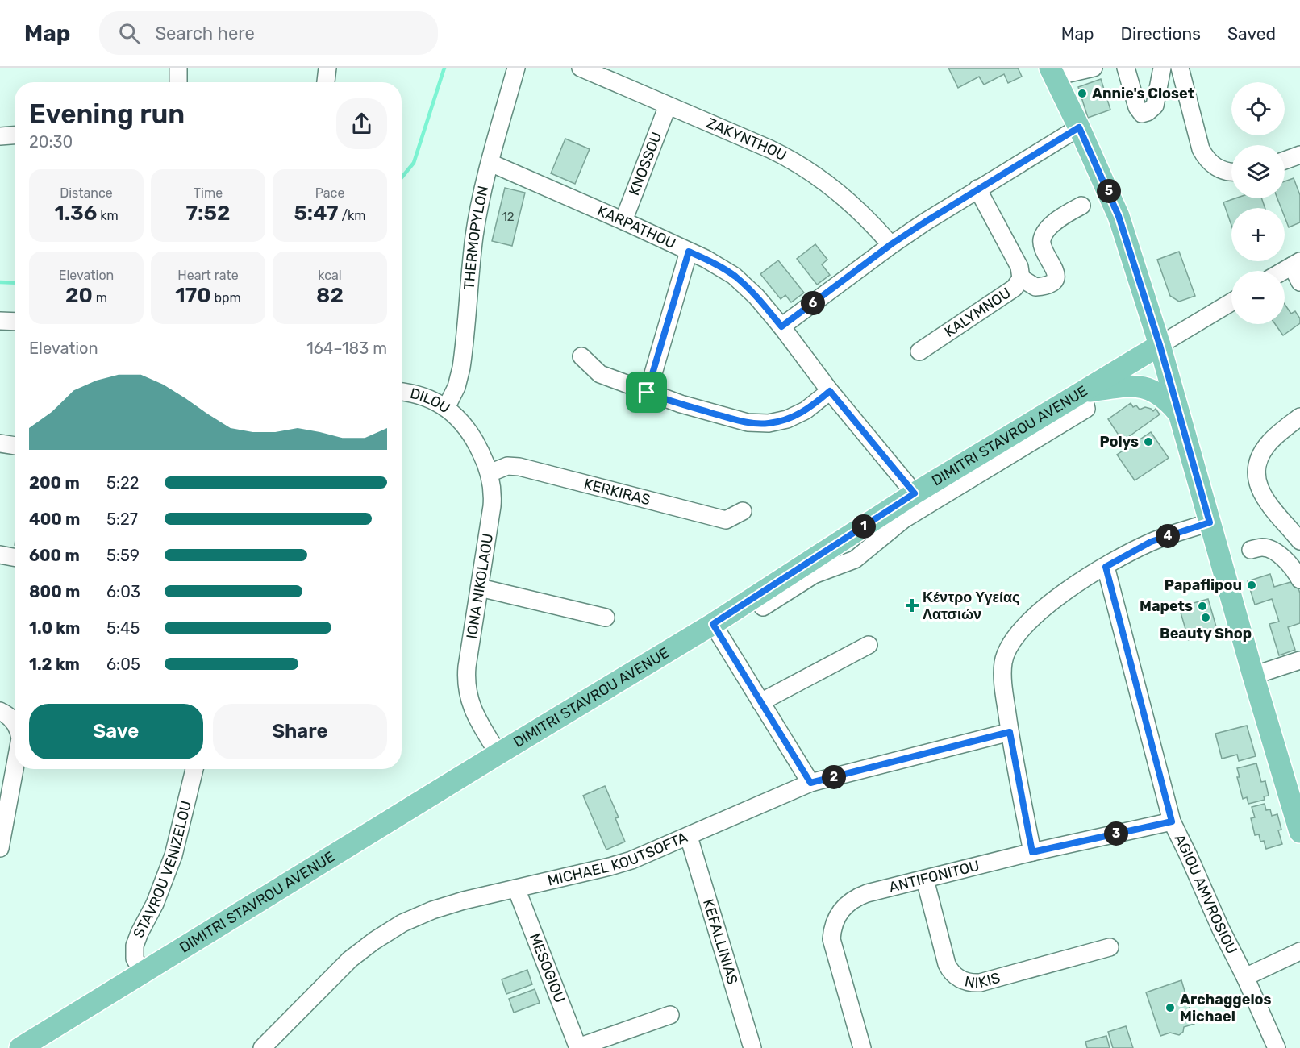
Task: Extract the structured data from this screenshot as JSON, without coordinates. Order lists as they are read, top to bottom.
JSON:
{
  "streets": {
    "main road": ["DIMITRI STAVROU AVENUE"],
    "street": [
      "ZAKYNTHOU",
      "KNOSSOU",
      "KARPATHOU",
      "THERMOPYLON",
      "KALYMNOU",
      "DILOU",
      "KERKIRAS",
      "IONA NIKOLAOU",
      "MICHAEL KOUTSOFTA",
      "STAVROU VENIZELOU",
      "ANTIFONITOU",
      "AGIOU AMVROSIOU",
      "KEFALLINIAS",
      "MESOGIOU",
      "NIKIS"
    ]
  },
  "crossings": [
    ["ZAKYNTHOU", "KNOSSOU"],
    ["KNOSSOU", "KARPATHOU"],
    ["KARPATHOU", "THERMOPYLON"],
    ["KARPATHOU", "DIMITRI STAVROU AVENUE"],
    ["THERMOPYLON", "DILOU"],
    ["DILOU", "IONA NIKOLAOU"],
    ["DIMITRI STAVROU AVENUE", "IONA NIKOLAOU"],
    ["DIMITRI STAVROU AVENUE", "STAVROU VENIZELOU"],
    ["KERKIRAS", "IONA NIKOLAOU"],
    ["MICHAEL KOUTSOFTA", "KEFALLINIAS"],
    ["MICHAEL KOUTSOFTA", "MESOGIOU"],
    ["ANTIFONITOU", "AGIOU AMVROSIOU"],
    ["ANTIFONITOU", "NIKIS"]
  ],
  "places": {
    "other": [
      "Annie's Closet",
      "Polys",
      "Papaflipou",
      "Mapets",
      "Beauty Shop",
      "Archaggelos Michael"
    ],
    "health": ["Κέντρο Υγείας Λατσιών"]
  },
  "house_numbers": ["12"],
  "page": {
    "header": "Map",
    "search": "Search here",
    "nav": ["Map", "Directions", "Saved"],
    "map_buttons": ["+", "−"],
    "heading": ["Evening run", "20:30"],
    "stats": [
      ["Distance", "1.36 km"],
      ["Time", "7:52"],
      ["Pace", "5:47 /km"],
      ["Elevation", "20 m"],
      ["Heart rate", "170 bpm"],
      ["kcal", "82"]
    ],
    "pins": [
      "5",
      "6",
      "1",
      "4",
      "2",
      "3"
    ],
    "chart": ["Elevation", "164–183 m"],
    "list": [
      {
        "name": "200 m",
        "note": "5:22"
      },
      {
        "name": "400 m",
        "note": "5:27"
      },
      {
        "name": "600 m",
        "note": "5:59"
      },
      {
        "name": "800 m",
        "note": "6:03"
      },
      {
        "name": "1.0 km",
        "note": "5:45"
      },
      {
        "name": "1.2 km",
        "note": "6:05"
      }
    ],
    "buttons": ["Save", "Share"]
  }
}
